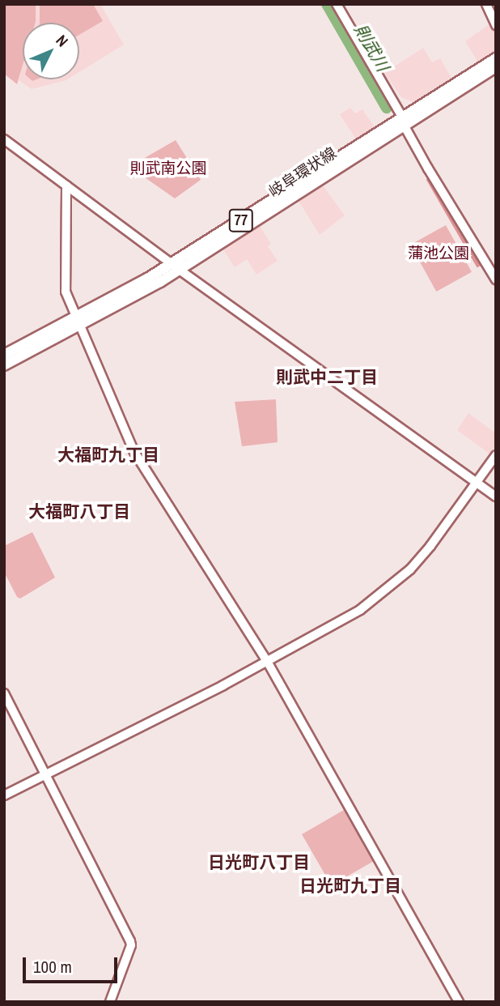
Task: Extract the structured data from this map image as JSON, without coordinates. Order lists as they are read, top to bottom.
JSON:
{
  "streets": {
    "main road": ["岐阜環状線", "77"]
  },
  "districts": [
    "則武中二丁目",
    "大福町九丁目",
    "大福町八丁目",
    "日光町八丁目",
    "日光町九丁目"
  ],
  "water": ["則武川"],
  "parks": ["則武南公園", "蒲池公園"],
  "scale_bar": "100 m",
  "north": "top right"
}
